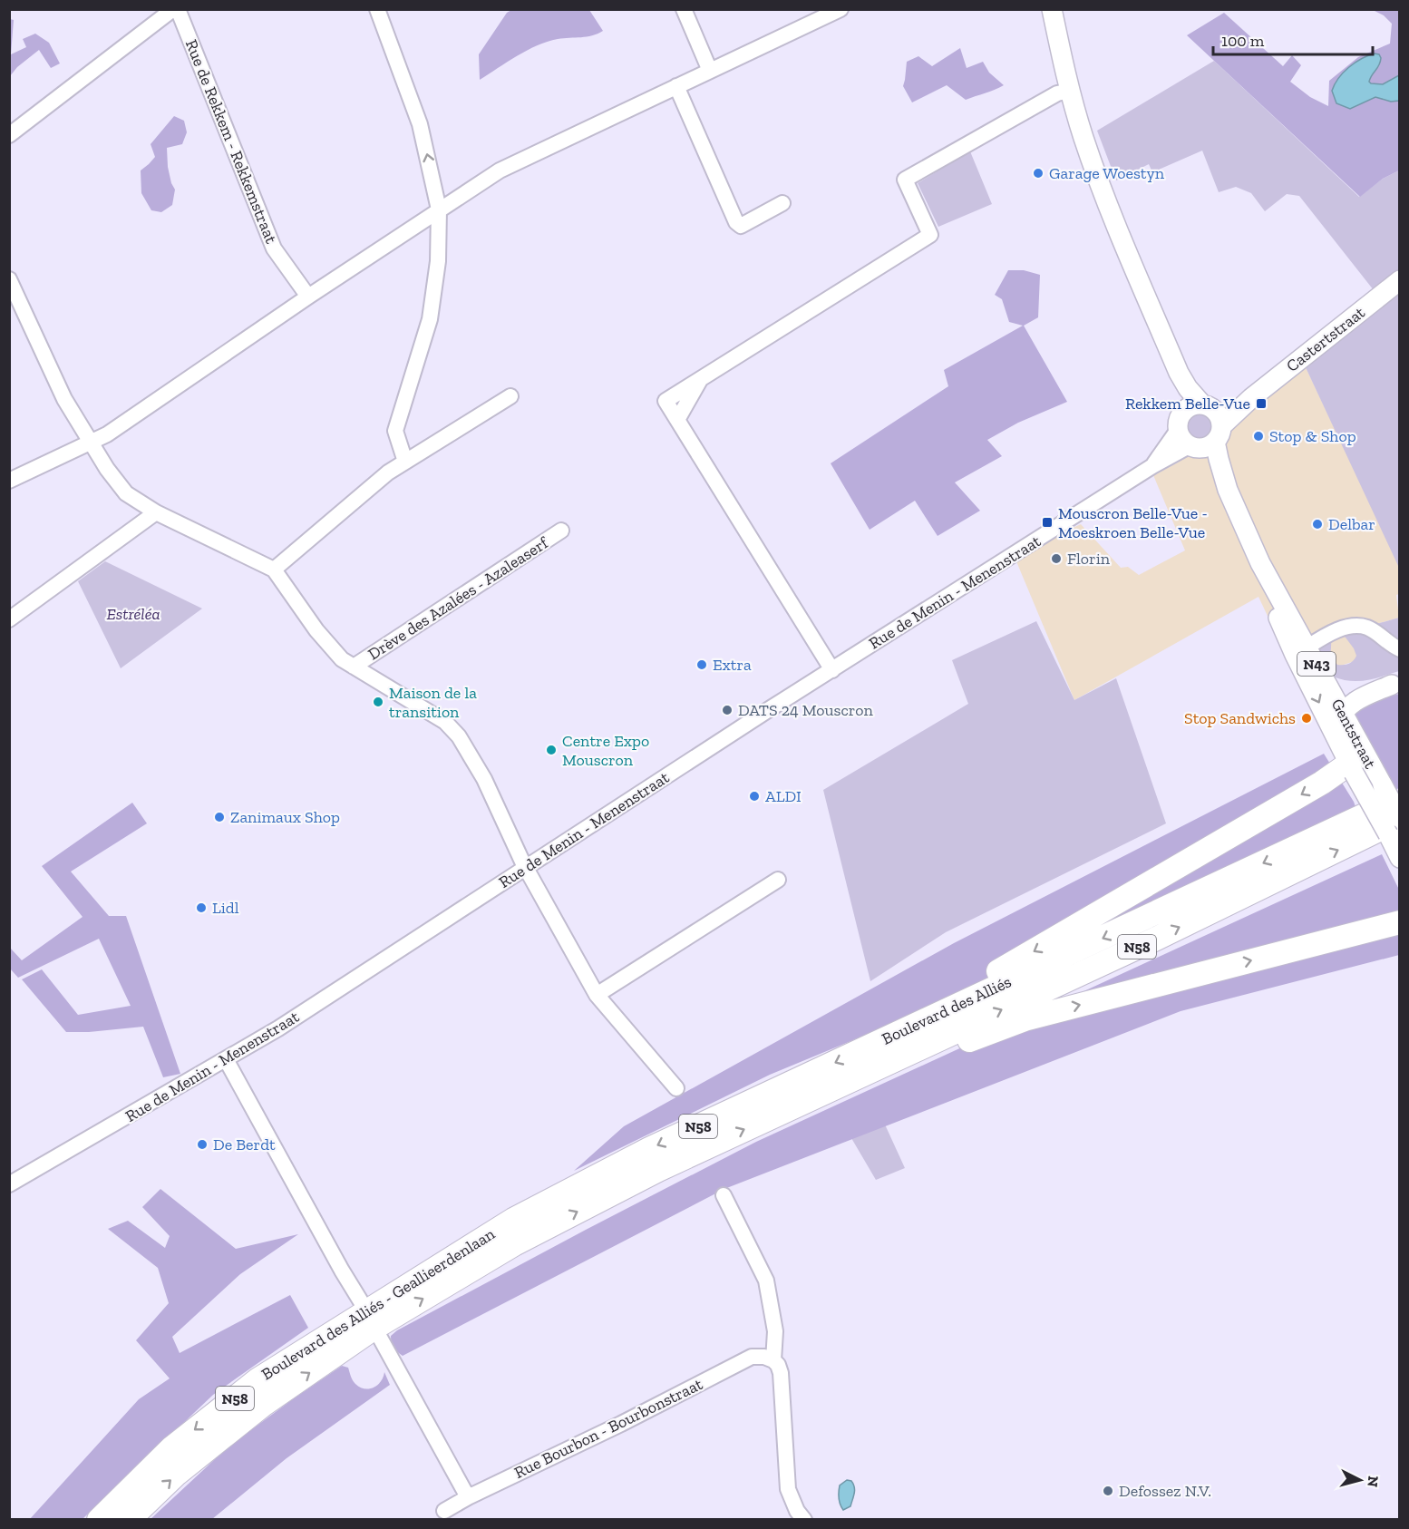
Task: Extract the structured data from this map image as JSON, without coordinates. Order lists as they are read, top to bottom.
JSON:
{
  "streets": {
    "highway": ["N58", "Boulevard des Alliés", "Boulevard des Alliés - Geallieerdenlaan"],
    "main road": ["Castertstraat", "N43", "Gentstraat"],
    "street": [
      "Rue de Rekkem - Rekkemstraat",
      "Rue de Menin - Menenstraat",
      "Drève des Azalées - Azaleaserf",
      "Rue Bourbon - Bourbonstraat"
    ]
  },
  "crossings": [
    ["Castertstraat", "Rue de Menin - Menenstraat"],
    ["Castertstraat", "N43"],
    ["Rue de Menin - Menenstraat", "N43"],
    ["N43", "Gentstraat"],
    ["N43", "N58"],
    ["N43", "Boulevard des Alliés"],
    ["Gentstraat", "N58"],
    ["Gentstraat", "Boulevard des Alliés"],
    ["N58", "Boulevard des Alliés"],
    ["Boulevard des Alliés", "Boulevard des Alliés - Geallieerdenlaan"]
  ],
  "parks": ["Estréléa"],
  "places": {
    "other": [
      "Garage Woestyn",
      "Stop & Shop",
      "Delbar",
      "Florin",
      "Extra",
      "Maison de la transition",
      "DATS 24 Mouscron",
      "Stop Sandwichs",
      "Centre Expo Mouscron",
      "ALDI",
      "Zanimaux Shop",
      "Lidl",
      "De Berdt",
      "Defossez N.V."
    ],
    "transit": ["Rekkem Belle-Vue", "Mouscron Belle-Vue - Moeskroen Belle-Vue"]
  },
  "scale_bar": "100 m",
  "north": "right"
}
